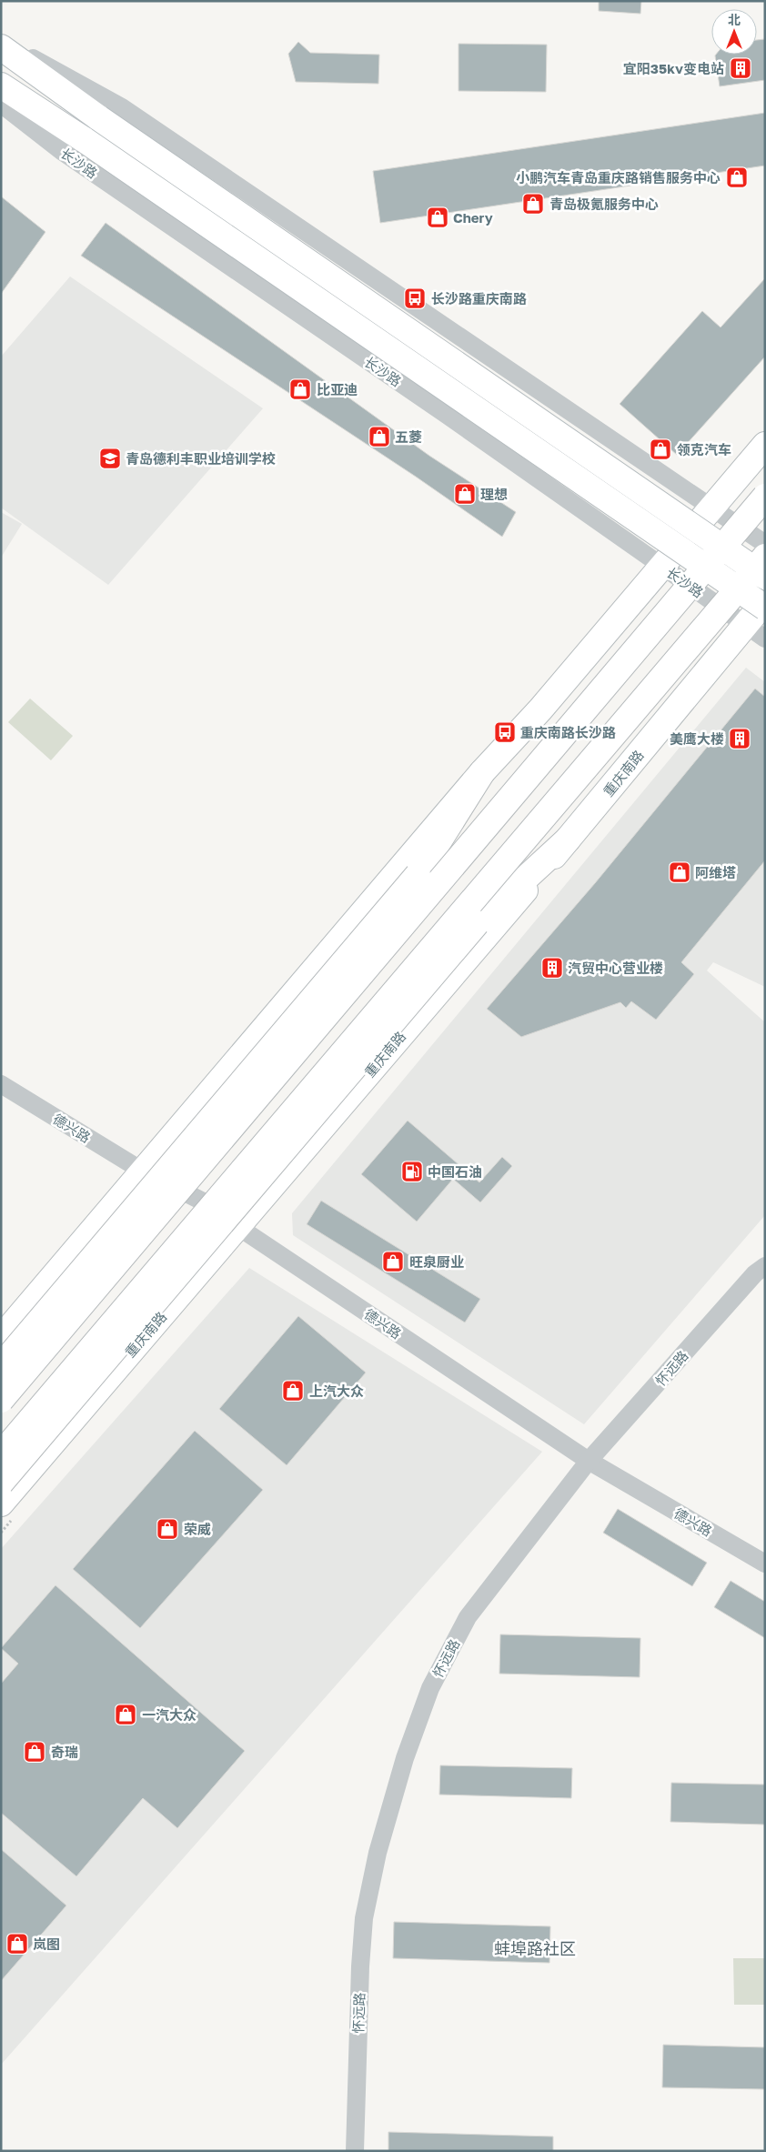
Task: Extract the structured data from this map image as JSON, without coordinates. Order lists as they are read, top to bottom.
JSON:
{
  "streets": {
    "main road": ["长沙路", "重庆南路"],
    "street": ["德兴路", "怀远路"]
  },
  "crossings": [
    ["长沙路", "重庆南路"],
    ["重庆南路", "德兴路"],
    ["德兴路", "怀远路"]
  ],
  "districts": ["蚌埠路社区"],
  "places": {
    "building": ["宜阳35kv变电站", "美鹰大楼", "汽贸中心营业楼"],
    "shop": [
      "小鹏汽车青岛重庆路销售服务中心",
      "青岛极氪服务中心",
      "Chery",
      "比亚迪",
      "五菱",
      "领克汽车",
      "理想",
      "阿维塔",
      "旺泉厨业",
      "上汽大众",
      "荣威",
      "一汽大众",
      "奇瑞",
      "岚图"
    ],
    "bus stop": ["长沙路重庆南路", "重庆南路长沙路"],
    "school or university": ["青岛德利丰职业培训学校"],
    "fuel station": ["中国石油"]
  },
  "north": "top"
}
